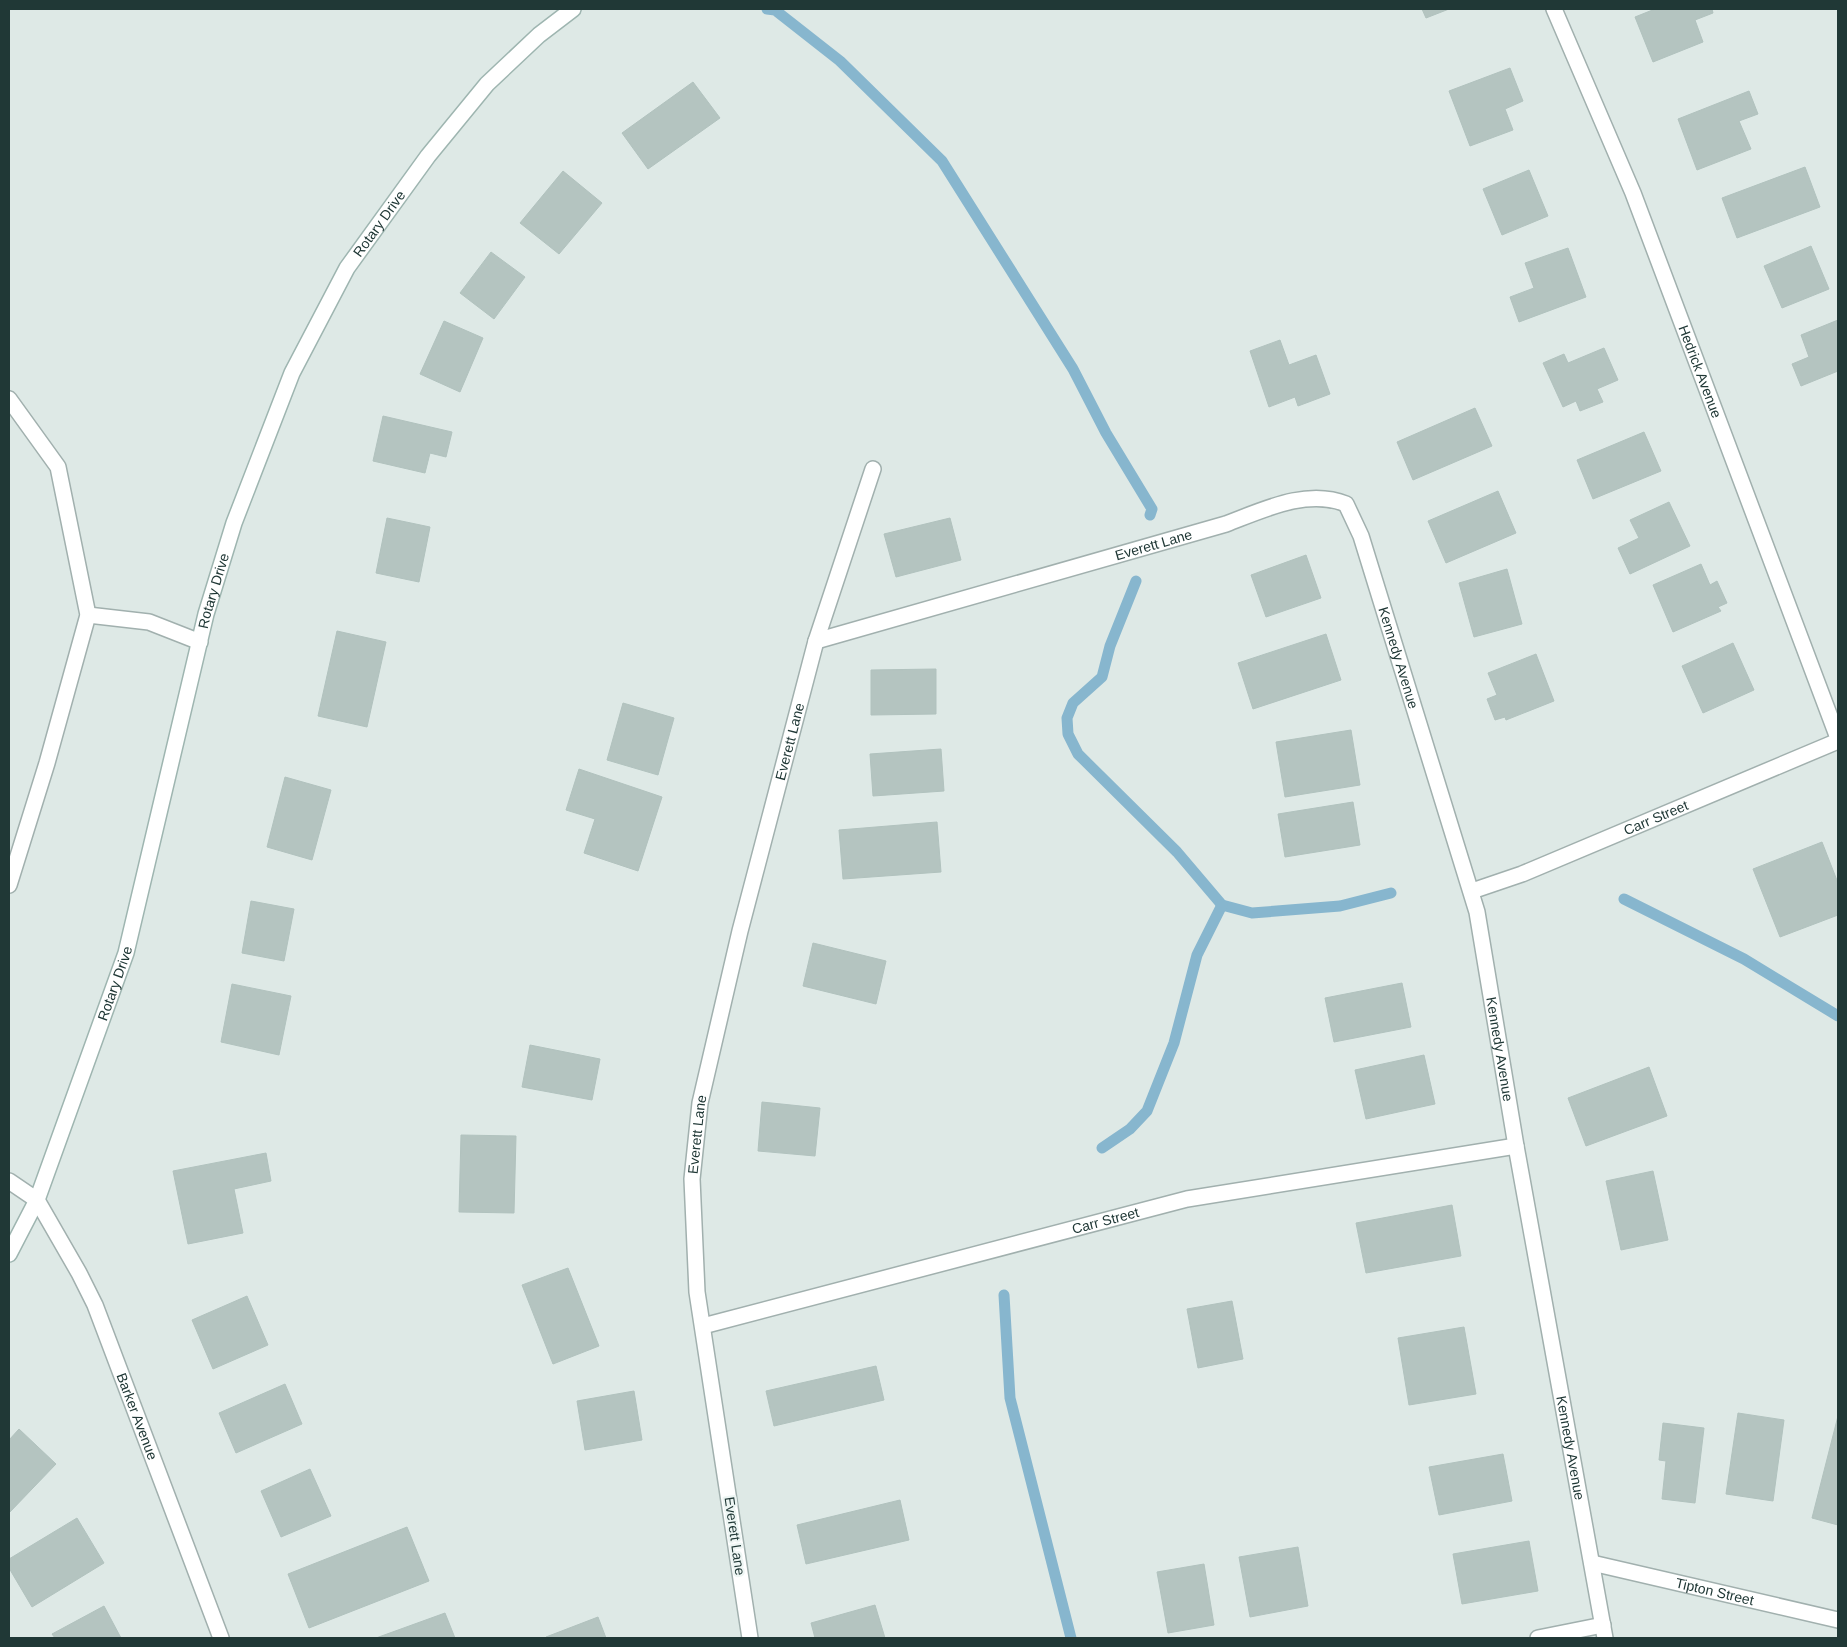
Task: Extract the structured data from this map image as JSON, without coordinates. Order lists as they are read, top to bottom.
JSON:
{
  "streets": {
    "street": [
      "Rotary Drive",
      "Hedrick Avenue",
      "Everett Lane",
      "Kennedy Avenue",
      "Carr Street",
      "Barker Avenue",
      "Tipton Street"
    ]
  },
  "crossings": [
    ["Rotary Drive", "Barker Avenue"],
    ["Hedrick Avenue", "Carr Street"],
    ["Everett Lane", "Kennedy Avenue"],
    ["Everett Lane", "Carr Street"],
    ["Kennedy Avenue", "Carr Street"],
    ["Kennedy Avenue", "Tipton Street"]
  ]
}
